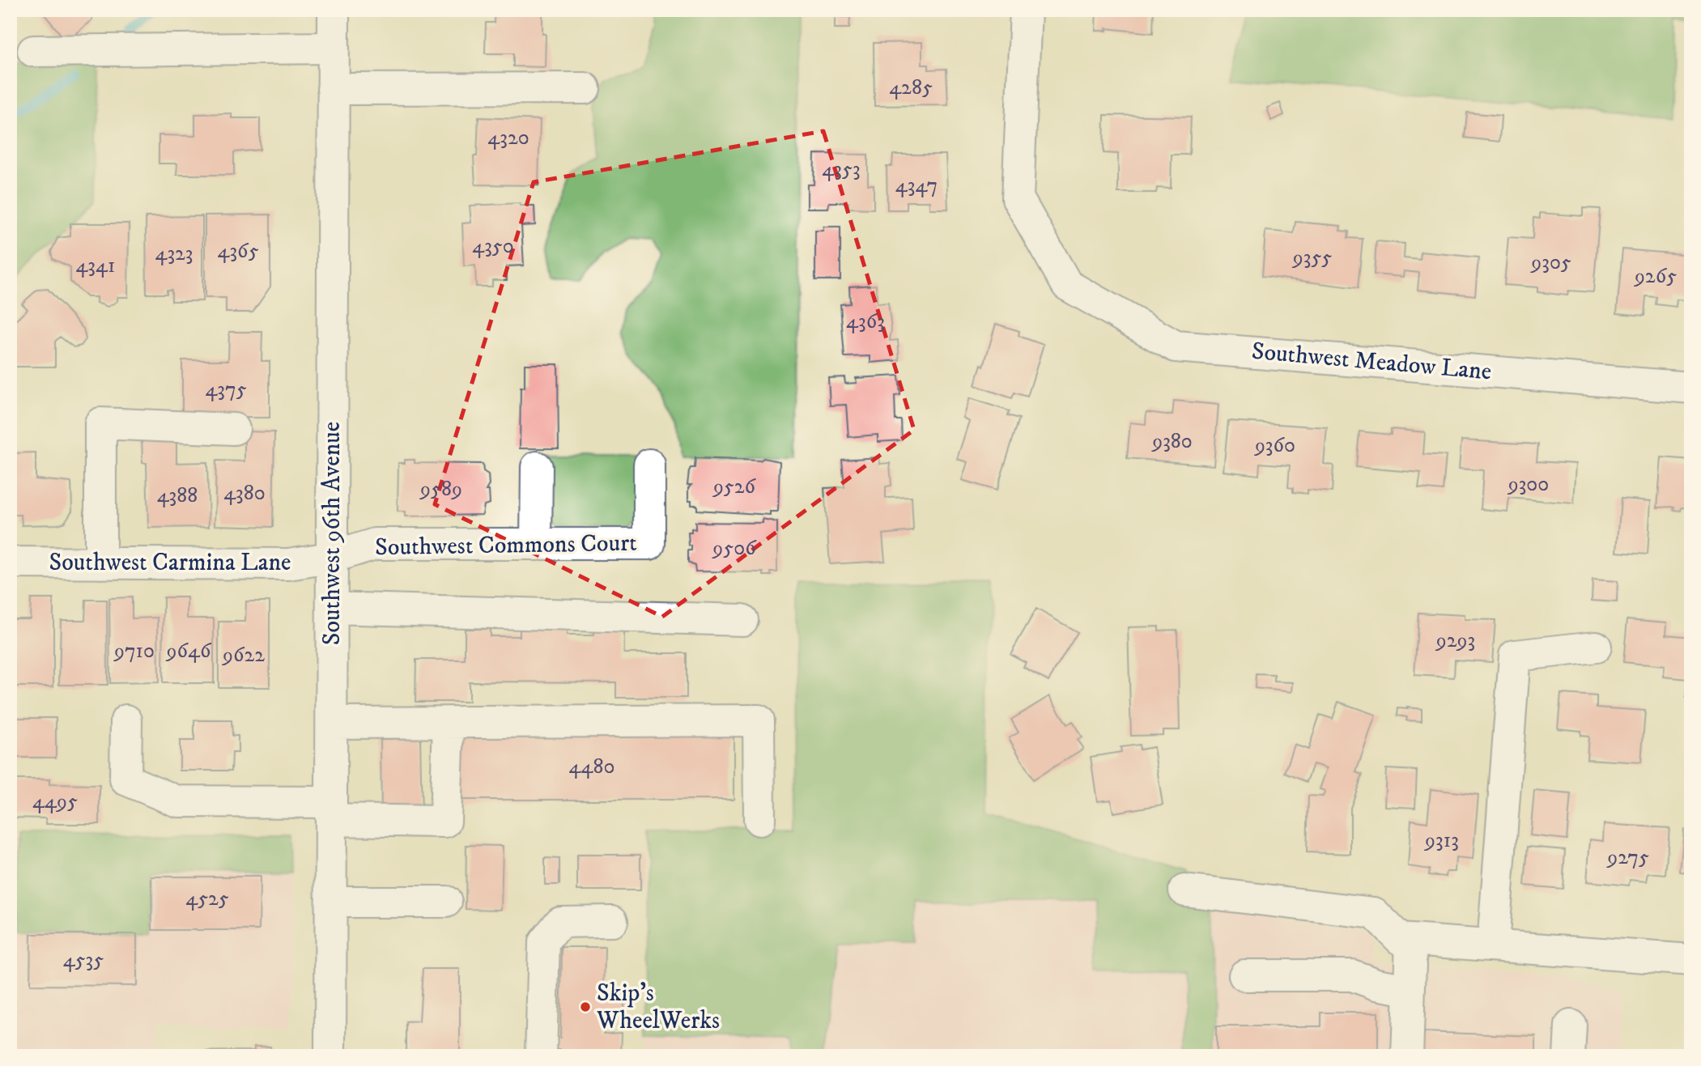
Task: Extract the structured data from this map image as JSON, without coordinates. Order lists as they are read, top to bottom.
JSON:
{
  "streets": {
    "street": [
      "Southwest Meadow Lane",
      "Southwest 96th Avenue",
      "Southwest Commons Court",
      "Southwest Carmina Lane"
    ]
  },
  "crossings": [
    ["Southwest 96th Avenue", "Southwest Commons Court"],
    ["Southwest 96th Avenue", "Southwest Carmina Lane"],
    ["Southwest Commons Court", "Southwest Carmina Lane"]
  ],
  "places": ["Skip's WheelWerks"],
  "house_numbers": [
    "4285",
    "4320",
    "4353",
    "4347",
    "4350",
    "4365",
    "4323",
    "9355",
    "9305",
    "4341",
    "9265",
    "4363",
    "4375",
    "9380",
    "9360",
    "9300",
    "9526",
    "9589",
    "4380",
    "4388",
    "9506",
    "9293",
    "9710",
    "9646",
    "9622",
    "4480",
    "4495",
    "9313",
    "9275",
    "4525",
    "4535"
  ]
}
